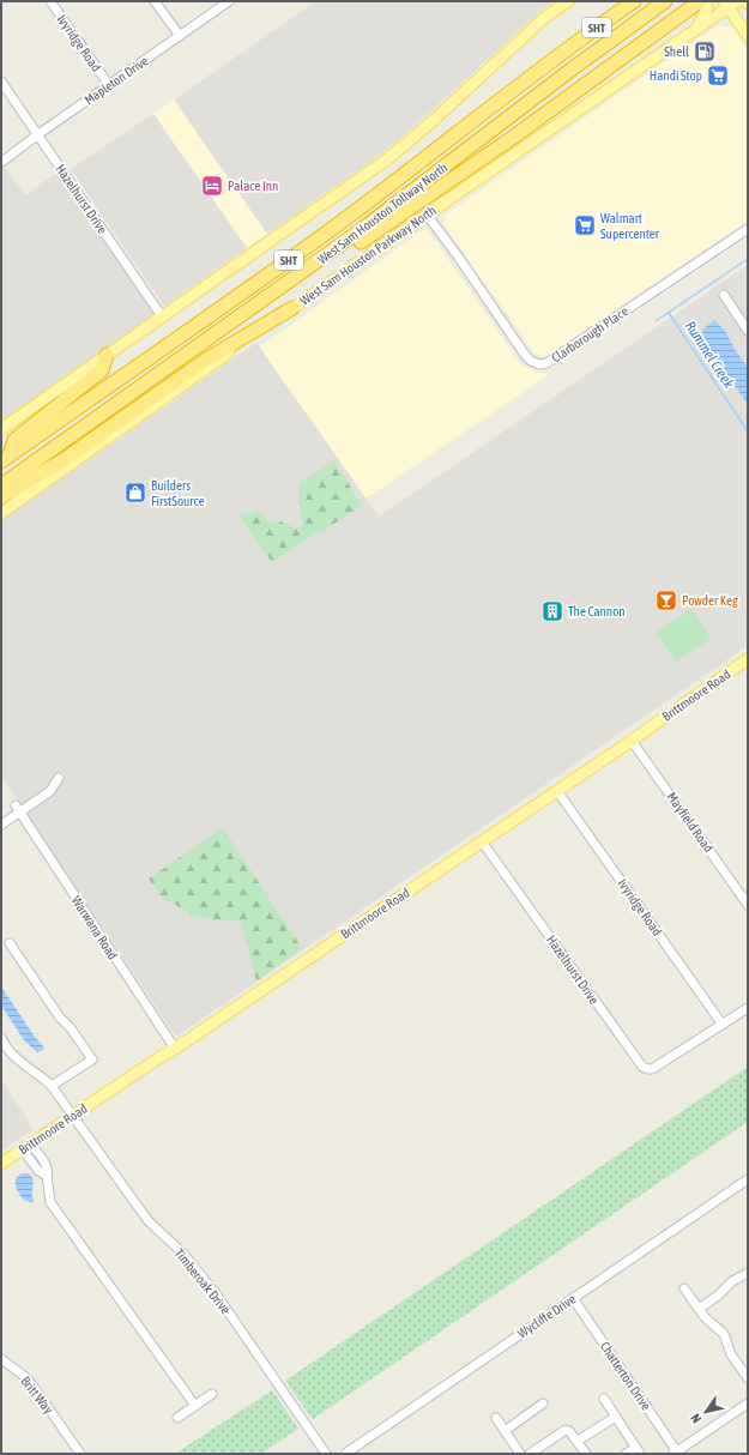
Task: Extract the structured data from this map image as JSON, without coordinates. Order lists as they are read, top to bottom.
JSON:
{
  "streets": {
    "highway": ["SHT", "West Sam Houston Tollway North"],
    "main road": ["West Sam Houston Parkway North", "Brittmoore Road"],
    "street": [
      "Ivyridge Road",
      "Mapleton Drive",
      "Hazelhurst Drive",
      "Clarborough Place",
      "Mayfield Road",
      "Warwana Road",
      "Timberoak Drive",
      "Wycliffe Drive",
      "Chatterton Drive",
      "Britt Way"
    ]
  },
  "crossings": [
    ["Ivyridge Road", "Mapleton Drive"],
    ["Ivyridge Road", "Hazelhurst Drive"],
    ["Ivyridge Road", "Brittmoore Road"],
    ["Mapleton Drive", "Hazelhurst Drive"],
    ["Hazelhurst Drive", "Brittmoore Road"],
    ["West Sam Houston Parkway North", "Clarborough Place"],
    ["Brittmoore Road", "Mayfield Road"],
    ["Brittmoore Road", "Warwana Road"],
    ["Brittmoore Road", "Timberoak Drive"],
    ["Wycliffe Drive", "Chatterton Drive"]
  ],
  "water": ["Rummel Creek"],
  "places": {
    "fuel station": ["Shell"],
    "supermarket": ["Handi Stop", "Walmart Supercenter"],
    "hotel": ["Palace Inn"],
    "shop": ["Builders FirstSource"],
    "bar": ["Powder Keg"],
    "building": ["The Cannon"]
  },
  "north": "bottom left"
}
